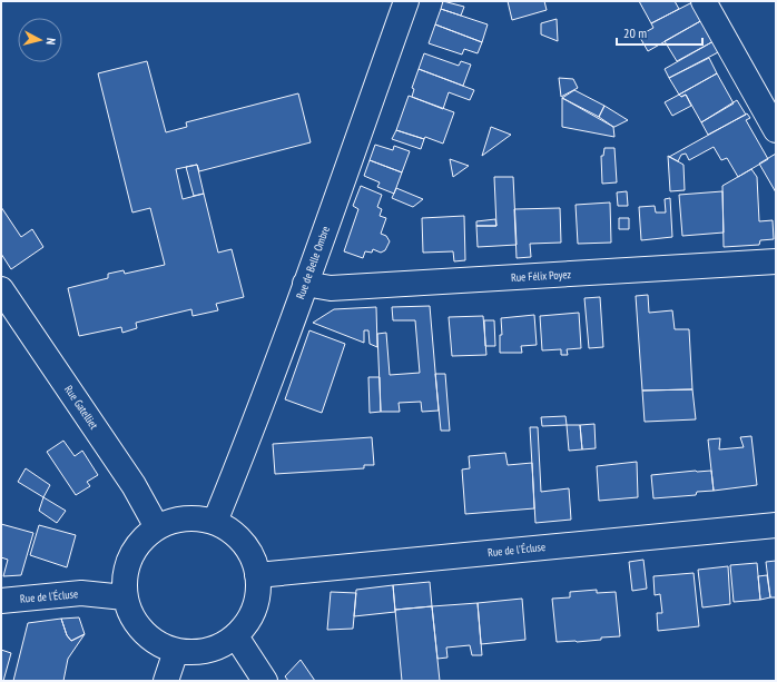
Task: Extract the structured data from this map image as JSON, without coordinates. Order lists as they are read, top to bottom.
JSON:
{
  "streets": {
    "street": [
      "Rue de Belle Ombre",
      "Rue Félix Poyez",
      "Rue Gatelliet",
      "Rue de l'Écluse"
    ]
  },
  "crossings": [
    ["Rue de Belle Ombre", "Rue Félix Poyez"],
    ["Rue de Belle Ombre", "Rue Gatelliet"],
    ["Rue de Belle Ombre", "Rue de l'Écluse"],
    ["Rue Gatelliet", "Rue de l'Écluse"]
  ],
  "scale_bar": "20 m",
  "north": "right"
}
